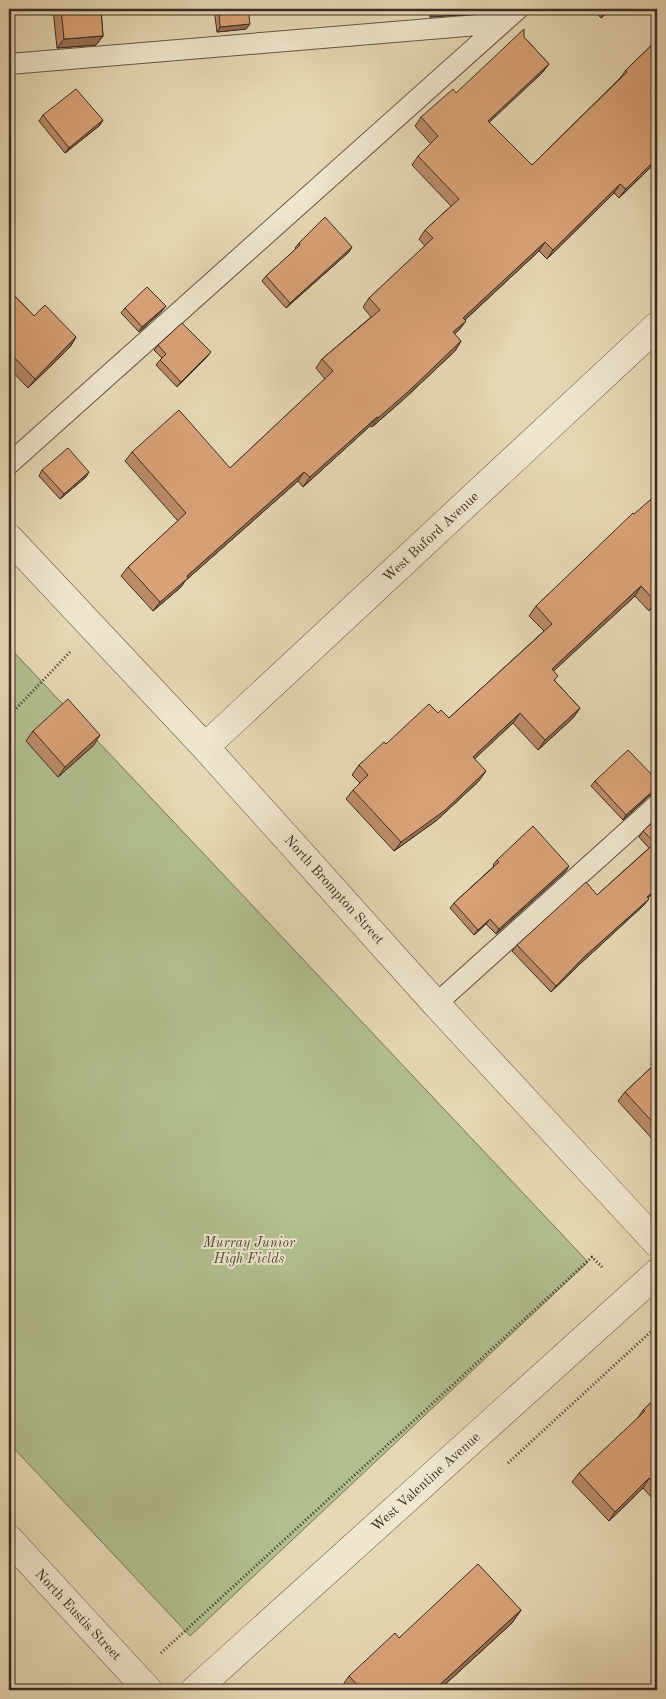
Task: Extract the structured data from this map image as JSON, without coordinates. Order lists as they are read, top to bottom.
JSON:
{
  "streets": {
    "street": [
      "West Buford Avenue",
      "North Brompton Street",
      "West Valentine Avenue",
      "North Eustis Street"
    ]
  },
  "crossings": [
    ["West Buford Avenue", "North Brompton Street"]
  ],
  "parks": ["Murray Junior High Fields"]
}
